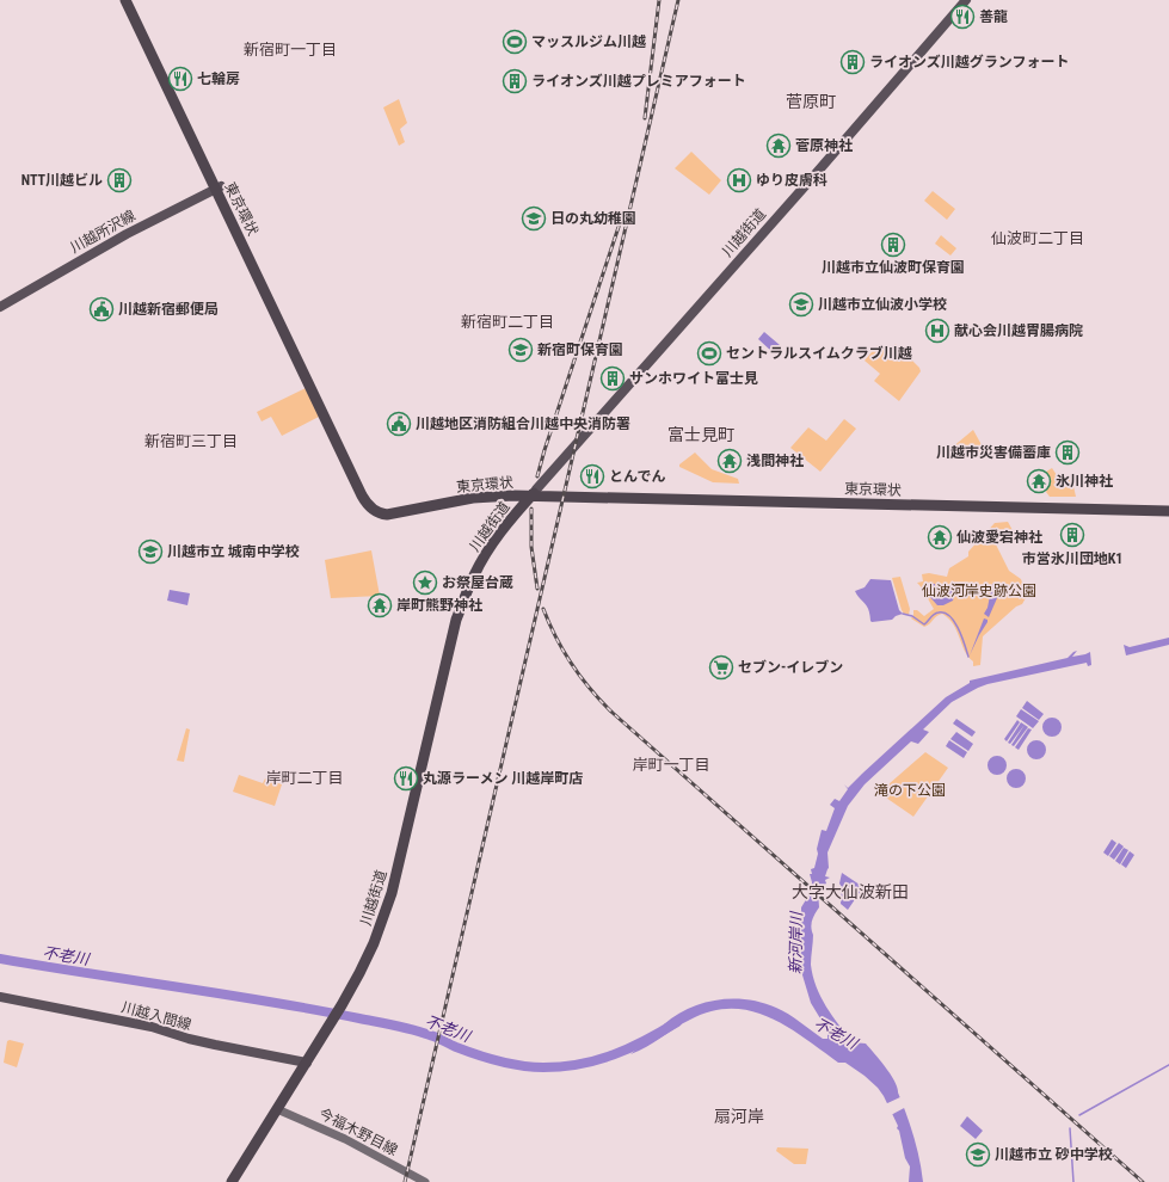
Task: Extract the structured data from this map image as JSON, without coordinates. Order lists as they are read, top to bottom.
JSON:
{
  "streets": {
    "highway": ["東京環状", "川越街道"],
    "main road": ["川越所沢線", "川越入間線", "今福木野目線"]
  },
  "crossings": [
    ["東京環状", "川越所沢線"],
    ["東京環状", "川越街道"],
    ["川越街道", "川越入間線"],
    ["川越街道", "今福木野目線"]
  ],
  "districts": [
    "新宿町一丁目",
    "菅原町",
    "仙波町二丁目",
    "新宿町二丁目",
    "富士見町",
    "新宿町三丁目",
    "岸町一丁目",
    "岸町二丁目",
    "大字大仙波新田",
    "扇河岸"
  ],
  "water": ["新河岸川", "不老川"],
  "parks": ["仙波河岸史跡公園", "滝の下公園"],
  "places": {
    "restaurant": [
      "善龍",
      "七輪房",
      "とんでん",
      "丸源ラーメン 川越岸町店"
    ],
    "sports": ["マッスルジム川越", "セントラルスイムクラブ川越"],
    "building": [
      "ライオンズ川越グランフォート",
      "ライオンズ川越プレミアフォート",
      "NTT川越ビル",
      "川越市立仙波町保育園",
      "サンホワイト富士見",
      "川越市災害備蓄庫",
      "市営氷川団地K1"
    ],
    "temple": [
      "菅原神社",
      "浅間神社",
      "氷川神社",
      "仙波愛宕神社",
      "岸町熊野神社"
    ],
    "hospital": ["ゆり皮膚科", "献心会川越胃腸病院"],
    "school or university": [
      "日の丸幼稚園",
      "川越市立仙波小学校",
      "新宿町保育園",
      "川越市立 城南中学校",
      "川越市立 砂中学校"
    ],
    "public building": ["川越新宿郵便局", "川越地区消防組合川越中央消防署"],
    "place": ["お祭屋台蔵"],
    "supermarket": ["セブン-イレブン"]
  }
}
